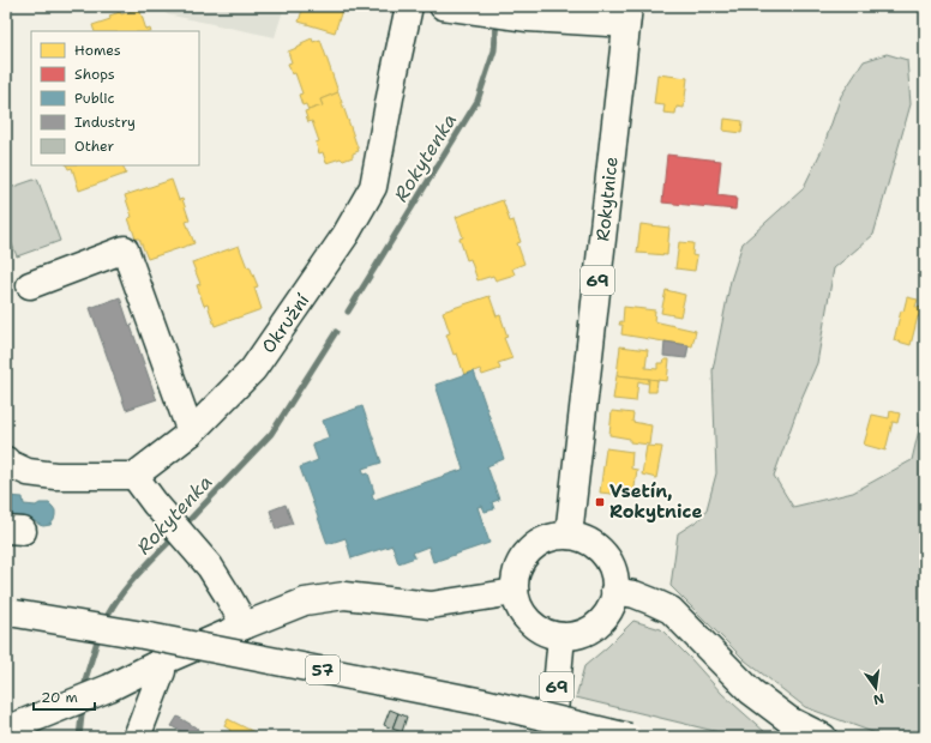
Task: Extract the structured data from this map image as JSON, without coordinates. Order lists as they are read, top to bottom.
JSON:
{
  "streets": {
    "main road": [
      "Rokytnice",
      "69",
      "Okružní",
      "57"
    ]
  },
  "crossings": [
    ["Rokytnice", "69"]
  ],
  "water": ["Rokytenka"],
  "places": {
    "transit": ["Vsetín, Rokytnice"]
  },
  "legend": [
    "Homes",
    "Shops",
    "Public",
    "Industry",
    "Other"
  ],
  "scale_bar": "20 m",
  "north": "bottom"
}
